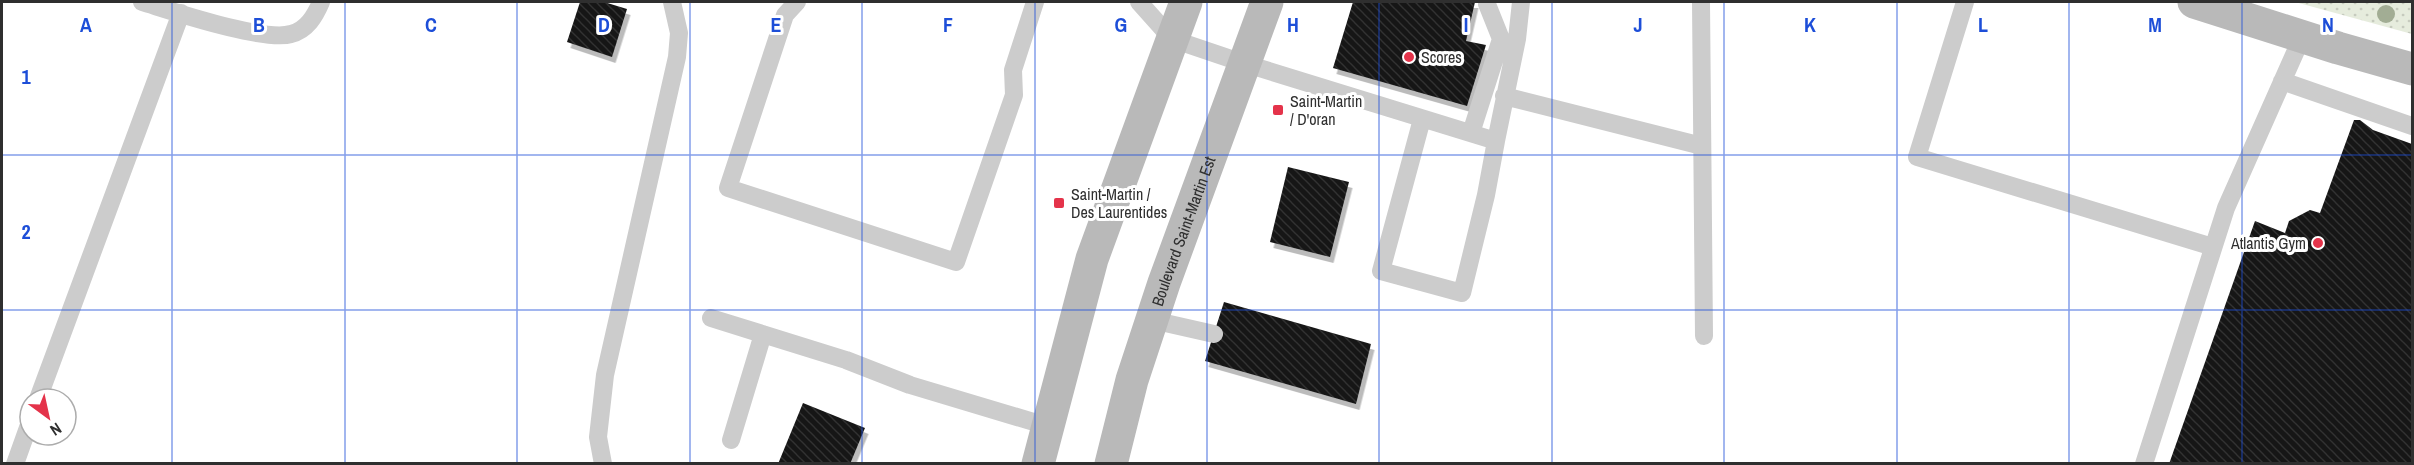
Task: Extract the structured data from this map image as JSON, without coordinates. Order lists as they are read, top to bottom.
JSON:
{
  "streets": {
    "main road": ["Boulevard Saint-Martin Est"]
  },
  "places": {
    "other": ["Scores", "Atlantis Gym"],
    "transit": ["Saint-Martin / D'oran", "Saint-Martin / Des Laurentides"]
  },
  "north": "bottom right",
  "grid": {
    "columns": [
      "A",
      "B",
      "C",
      "D",
      "E",
      "F",
      "G",
      "H",
      "I",
      "J",
      "K",
      "L",
      "M",
      "N"
    ],
    "rows": ["1", "2"]
  }
}
